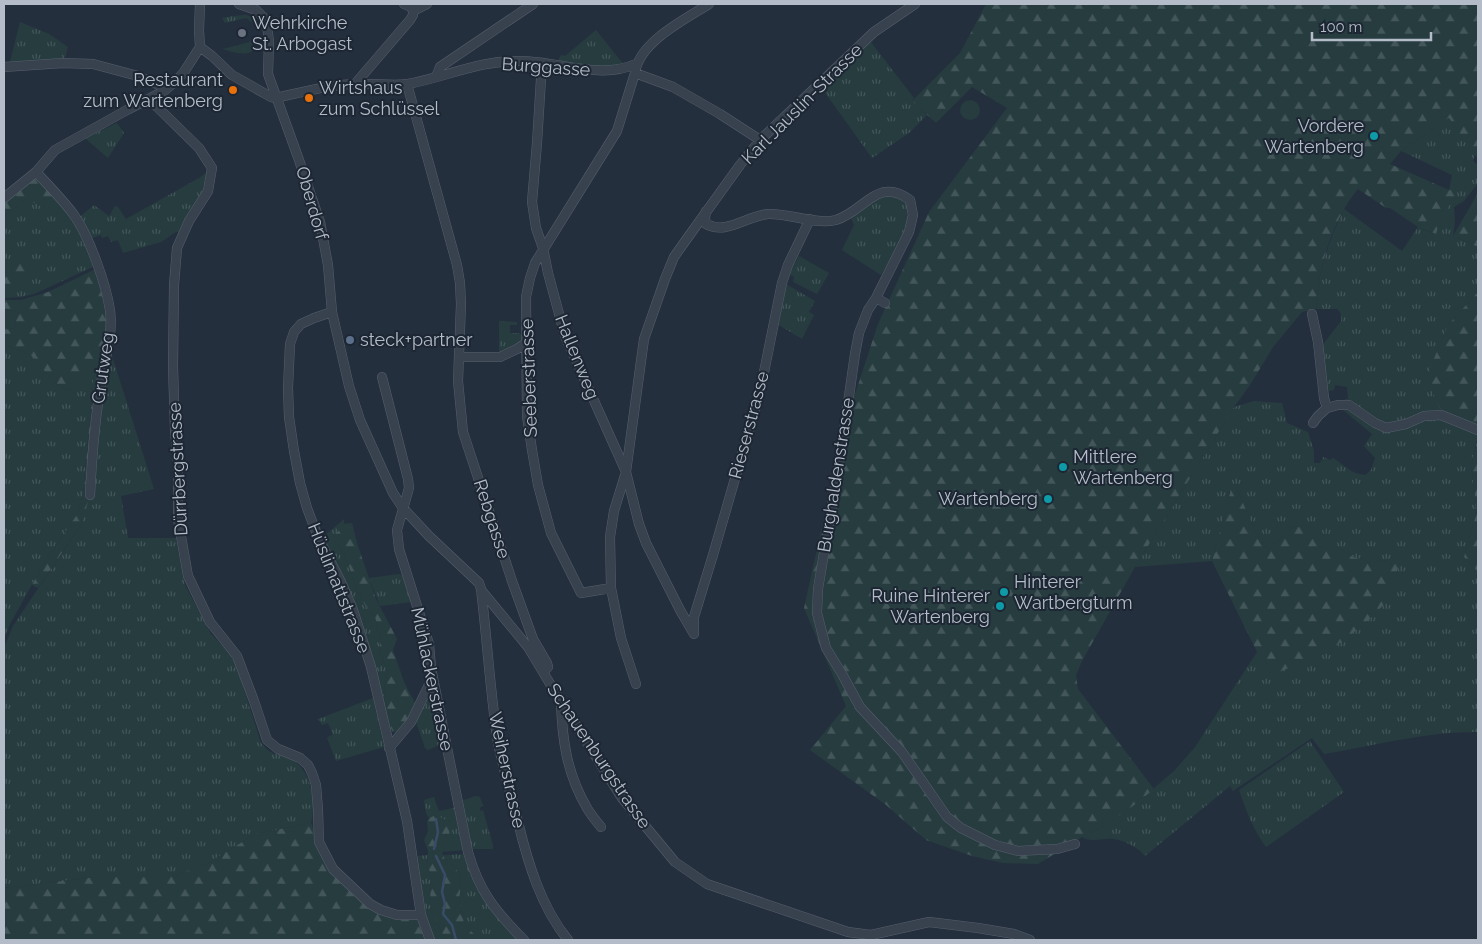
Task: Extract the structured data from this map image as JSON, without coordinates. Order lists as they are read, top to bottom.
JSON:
{
  "streets": {
    "street": [
      "Burggasse",
      "Karl Jauslin-Strasse",
      "Oberdorf",
      "Hallenweg",
      "Grutweg",
      "Seeberstrasse",
      "Rieserstrasse",
      "Dürrbergstrasse",
      "Burghaldenstrasse",
      "Rebgasse",
      "Hüslimattstrasse",
      "Mühlackerstrasse",
      "Schauenburgstrasse",
      "Weiherstrasse"
    ]
  },
  "crossings": [
    ["Burggasse", "Oberdorf"],
    ["Burggasse", "Hallenweg"],
    ["Burggasse", "Seeberstrasse"],
    ["Burggasse", "Rebgasse"],
    ["Karl Jauslin-Strasse", "Hallenweg"],
    ["Karl Jauslin-Strasse", "Burghaldenstrasse"],
    ["Oberdorf", "Hüslimattstrasse"],
    ["Oberdorf", "Mühlackerstrasse"],
    ["Oberdorf", "Schauenburgstrasse"],
    ["Hallenweg", "Seeberstrasse"],
    ["Hallenweg", "Rieserstrasse"],
    ["Rieserstrasse", "Burghaldenstrasse"],
    ["Dürrbergstrasse", "Hüslimattstrasse"],
    ["Rebgasse", "Schauenburgstrasse"],
    ["Mühlackerstrasse", "Schauenburgstrasse"],
    ["Schauenburgstrasse", "Weiherstrasse"]
  ],
  "places": [
    "Wehrkirche St. Arbogast",
    "Restaurant zum Wartenberg",
    "Wirtshaus zum Schlüssel",
    "Vordere Wartenberg",
    "steck+partner",
    "Mittlere Wartenberg",
    "Wartenberg",
    "Hinterer Wartbergturm",
    "Ruine Hinterer Wartenberg"
  ],
  "scale_bar": "100 m"
}
